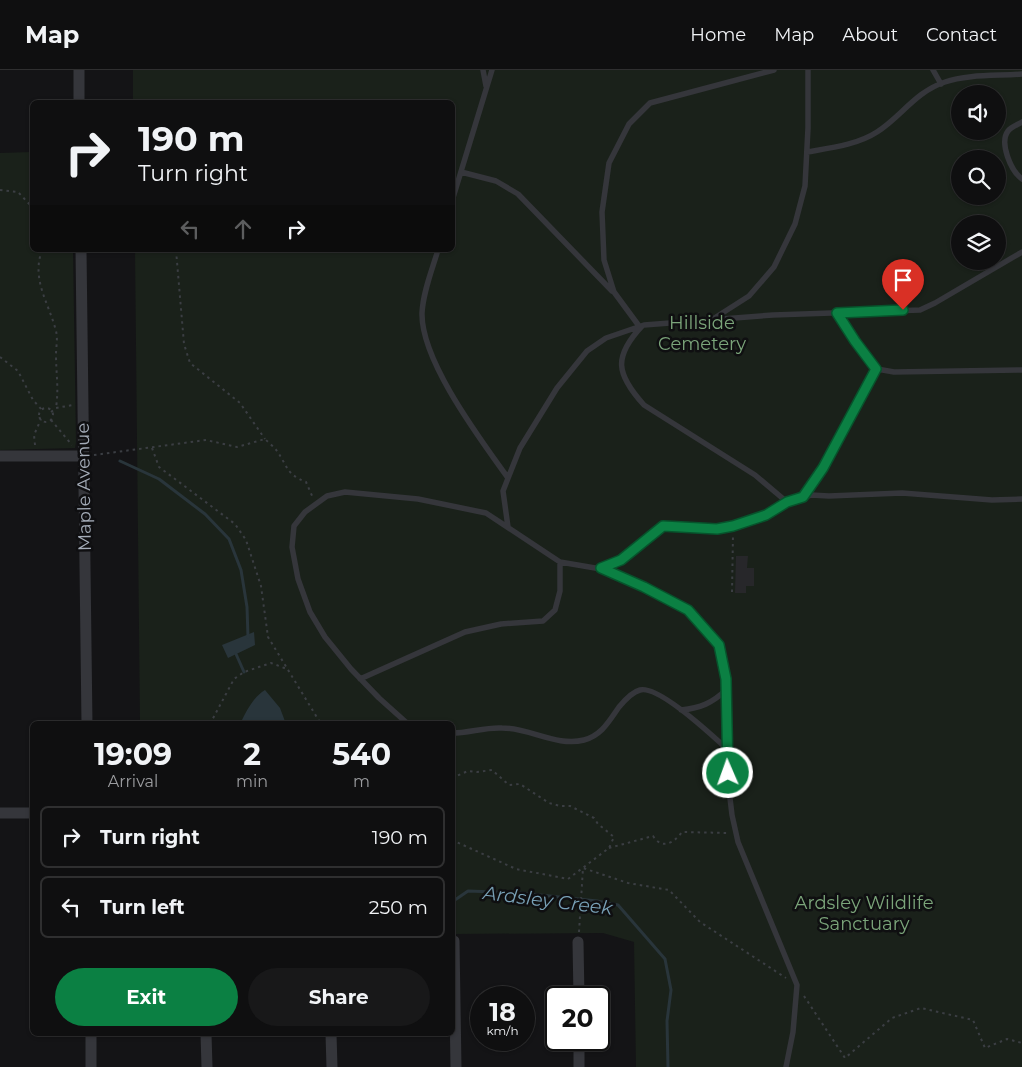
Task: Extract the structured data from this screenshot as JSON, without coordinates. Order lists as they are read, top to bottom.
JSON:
{
  "streets": {
    "street": ["Maple Avenue"]
  },
  "water": ["Ardsley Creek"],
  "parks": ["Hillside Cemetery", "Ardsley Wildlife Sanctuary"],
  "page": {
    "header": "Map",
    "nav": [
      "Home",
      "Map",
      "About",
      "Contact"
    ],
    "turn": ["190 m", "Turn right"],
    "eta": [
      "19:09",
      "Arrival",
      "2",
      "min",
      "540",
      "m"
    ],
    "list": [
      {
        "name": "Turn right",
        "value": "190 m"
      },
      {
        "name": "Turn left",
        "value": "250 m"
      }
    ],
    "buttons": ["Exit", "Share"],
    "speed": "18 km/h",
    "limit": "20"
  }
}
